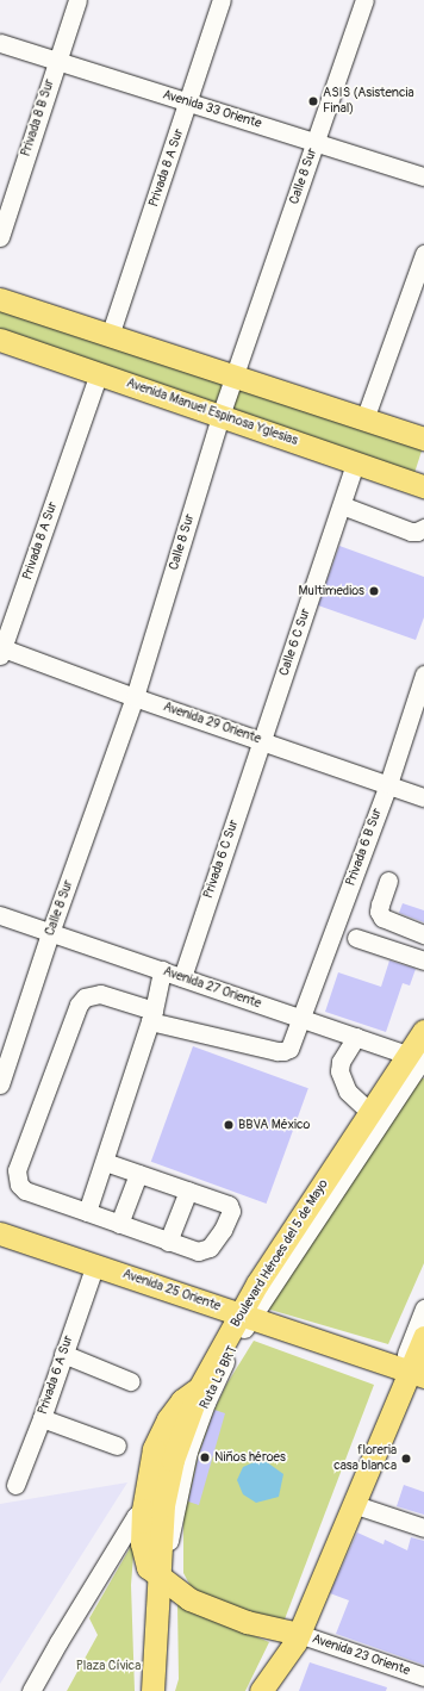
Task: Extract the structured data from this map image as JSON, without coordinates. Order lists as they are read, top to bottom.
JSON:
{
  "streets": {
    "main road": ["Avenida Manuel Espinosa Yglesias", "Boulevard Héroes del 5 de Mayo", "Avenida 25 Oriente"],
    "street": [
      "Avenida 33 Oriente",
      "Privada 8 B Sur",
      "Privada 8 A Sur",
      "Calle 8 Sur",
      "Calle 6 C Sur",
      "Avenida 29 Oriente",
      "Privada 6 B Sur",
      "Privada 6 C Sur",
      "Avenida 27 Oriente",
      "Privada 6 A Sur",
      "Ruta L3 BRT",
      "Avenida 23 Oriente"
    ]
  },
  "crossings": [
    ["Avenida 33 Oriente", "Privada 8 B Sur"],
    ["Avenida 33 Oriente", "Privada 8 A Sur"],
    ["Avenida 33 Oriente", "Calle 8 Sur"],
    ["Privada 8 A Sur", "Avenida Manuel Espinosa Yglesias"],
    ["Privada 8 A Sur", "Avenida 29 Oriente"],
    ["Calle 8 Sur", "Avenida Manuel Espinosa Yglesias"],
    ["Calle 8 Sur", "Avenida 29 Oriente"],
    ["Calle 8 Sur", "Avenida 27 Oriente"],
    ["Avenida Manuel Espinosa Yglesias", "Calle 6 C Sur"],
    ["Calle 6 C Sur", "Avenida 29 Oriente"],
    ["Calle 6 C Sur", "Privada 6 C Sur"],
    ["Avenida 29 Oriente", "Privada 6 B Sur"],
    ["Avenida 29 Oriente", "Privada 6 C Sur"],
    ["Privada 6 B Sur", "Avenida 27 Oriente"],
    ["Privada 6 C Sur", "Avenida 27 Oriente"],
    ["Avenida 27 Oriente", "Boulevard Héroes del 5 de Mayo"],
    ["Avenida 27 Oriente", "Ruta L3 BRT"],
    ["Boulevard Héroes del 5 de Mayo", "Avenida 25 Oriente"],
    ["Boulevard Héroes del 5 de Mayo", "Ruta L3 BRT"],
    ["Avenida 25 Oriente", "Privada 6 A Sur"],
    ["Avenida 25 Oriente", "Ruta L3 BRT"]
  ],
  "parks": ["Plaza Cívica"],
  "places": [
    "ASIS (Asistencia Final)",
    "Multimedios",
    "BBVA México",
    "Niños héroes",
    "floreria casa blanca"
  ]
}
